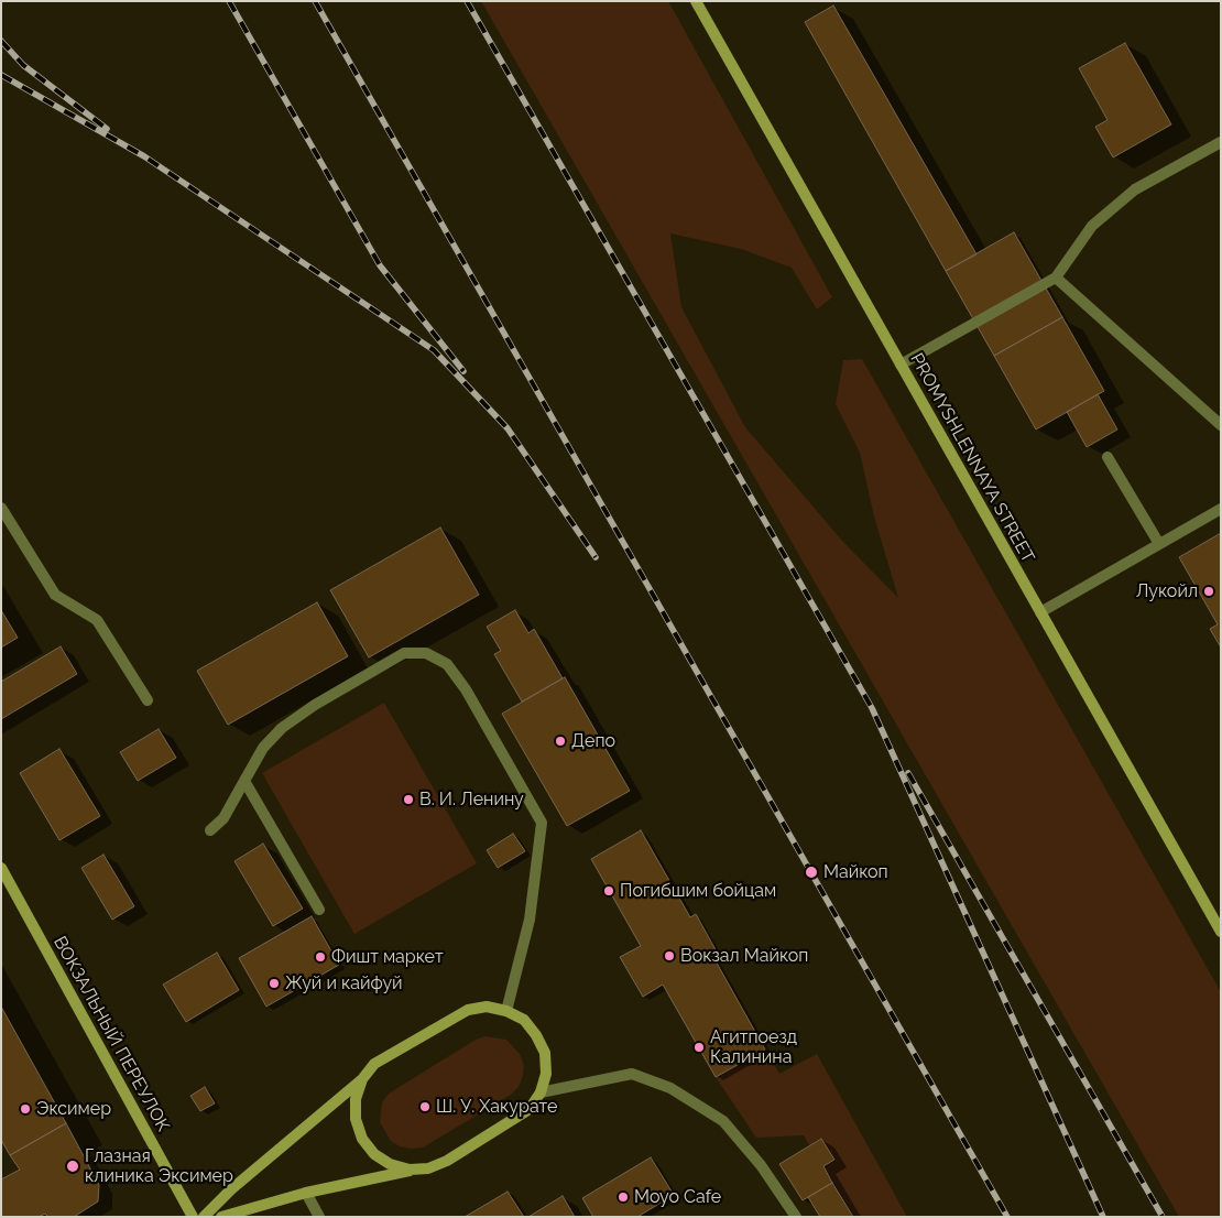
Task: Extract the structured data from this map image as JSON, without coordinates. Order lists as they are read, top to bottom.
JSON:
{
  "streets": {
    "street": ["PROMYSHLENNAYA STREET", "ВОКЗАЛЬНЫЙ ПЕРЕУЛОК"]
  },
  "places": [
    "Лукойл",
    "Депо",
    "В. И. Ленину",
    "Майкоп",
    "Погибшим бойцам",
    "Вокзал Майкоп",
    "Фишт маркет",
    "Жуй и кайфуй",
    "Агитпоезд Калинина",
    "Ш. У. Хакурате",
    "Эксимер",
    "Глазная клиника Эксимер",
    "Moyo Cafe"
  ]
}
